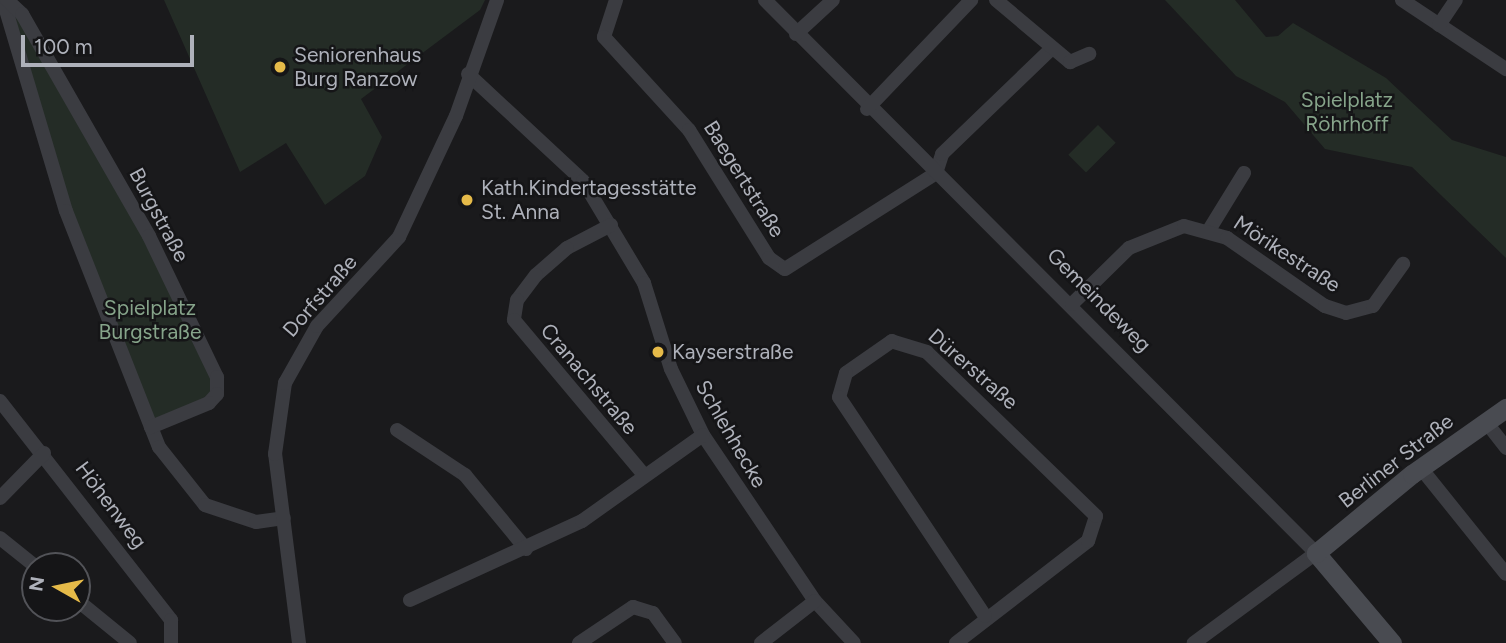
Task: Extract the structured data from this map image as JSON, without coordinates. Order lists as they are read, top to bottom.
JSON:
{
  "streets": {
    "street": [
      "Baegertstraße",
      "Burgstraße",
      "Mörikestraße",
      "Dorfstraße",
      "Gemeindeweg",
      "Dürerstraße",
      "Cranachstraße",
      "Schlehhecke",
      "Berliner Straße",
      "Höhenweg"
    ]
  },
  "crossings": [
    ["Baegertstraße", "Gemeindeweg"],
    ["Burgstraße", "Dorfstraße"],
    ["Mörikestraße", "Gemeindeweg"],
    ["Dorfstraße", "Schlehhecke"],
    ["Gemeindeweg", "Berliner Straße"],
    ["Cranachstraße", "Schlehhecke"]
  ],
  "parks": ["Spielplatz Röhrhoff", "Spielplatz Burgstraße"],
  "places": ["Seniorenhaus Burg Ranzow", "Kath.Kindertagesstätte St. Anna", "Kayserstraße"],
  "scale_bar": "100 m",
  "north": "left"
}
